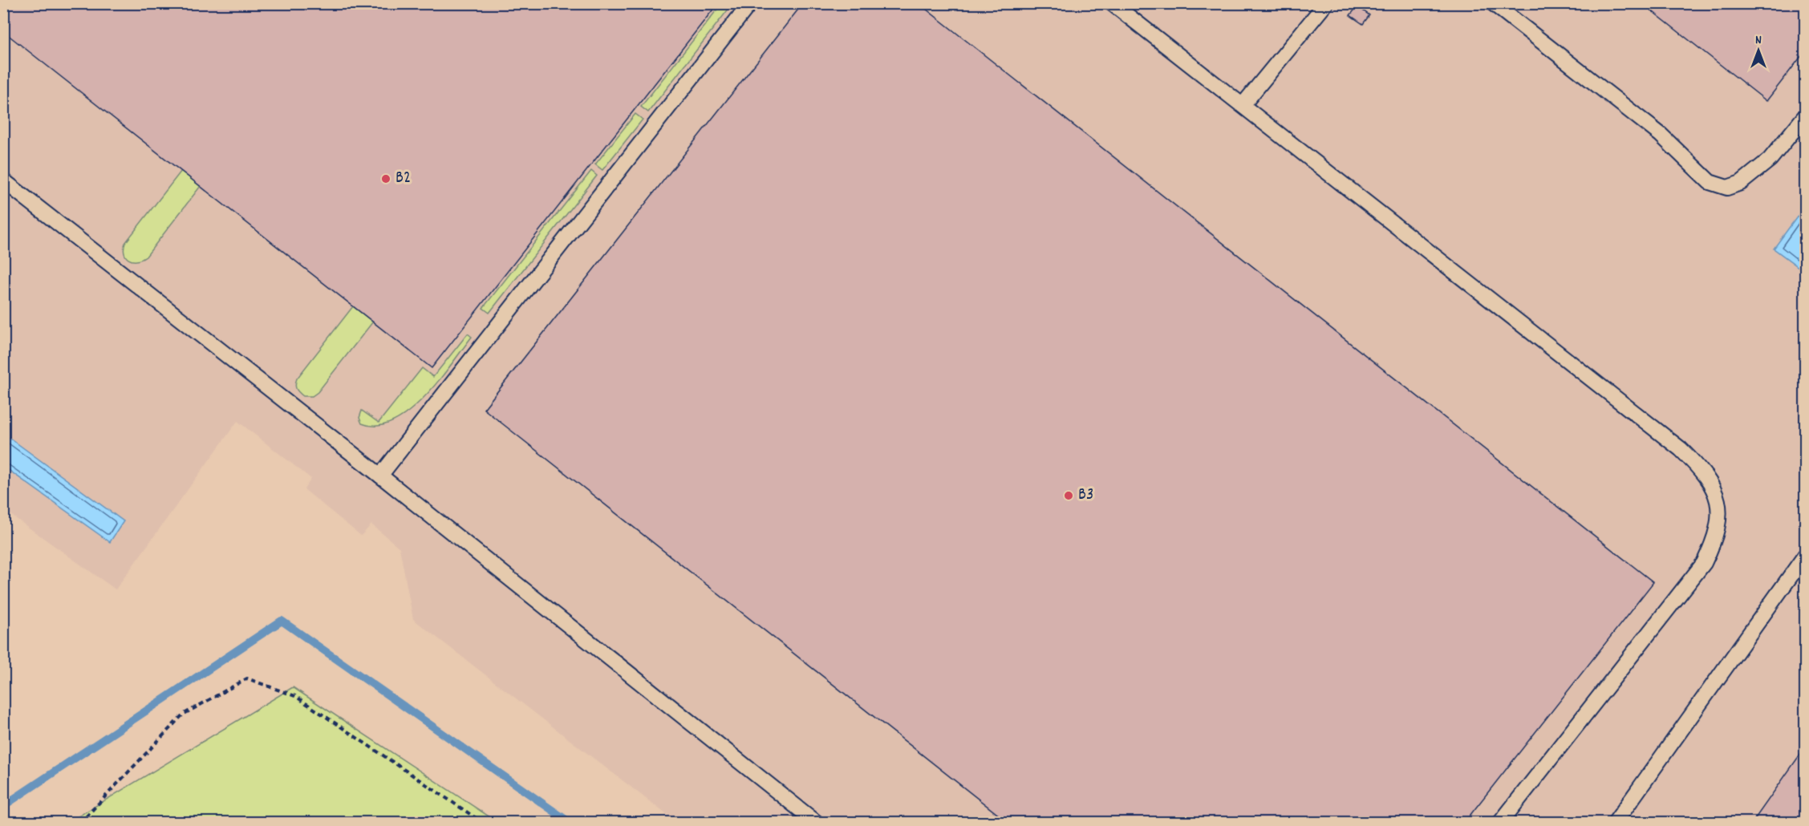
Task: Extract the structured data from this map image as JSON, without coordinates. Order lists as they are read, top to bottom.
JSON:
{
  "places": ["B2", "B3"],
  "north": "top"
}
